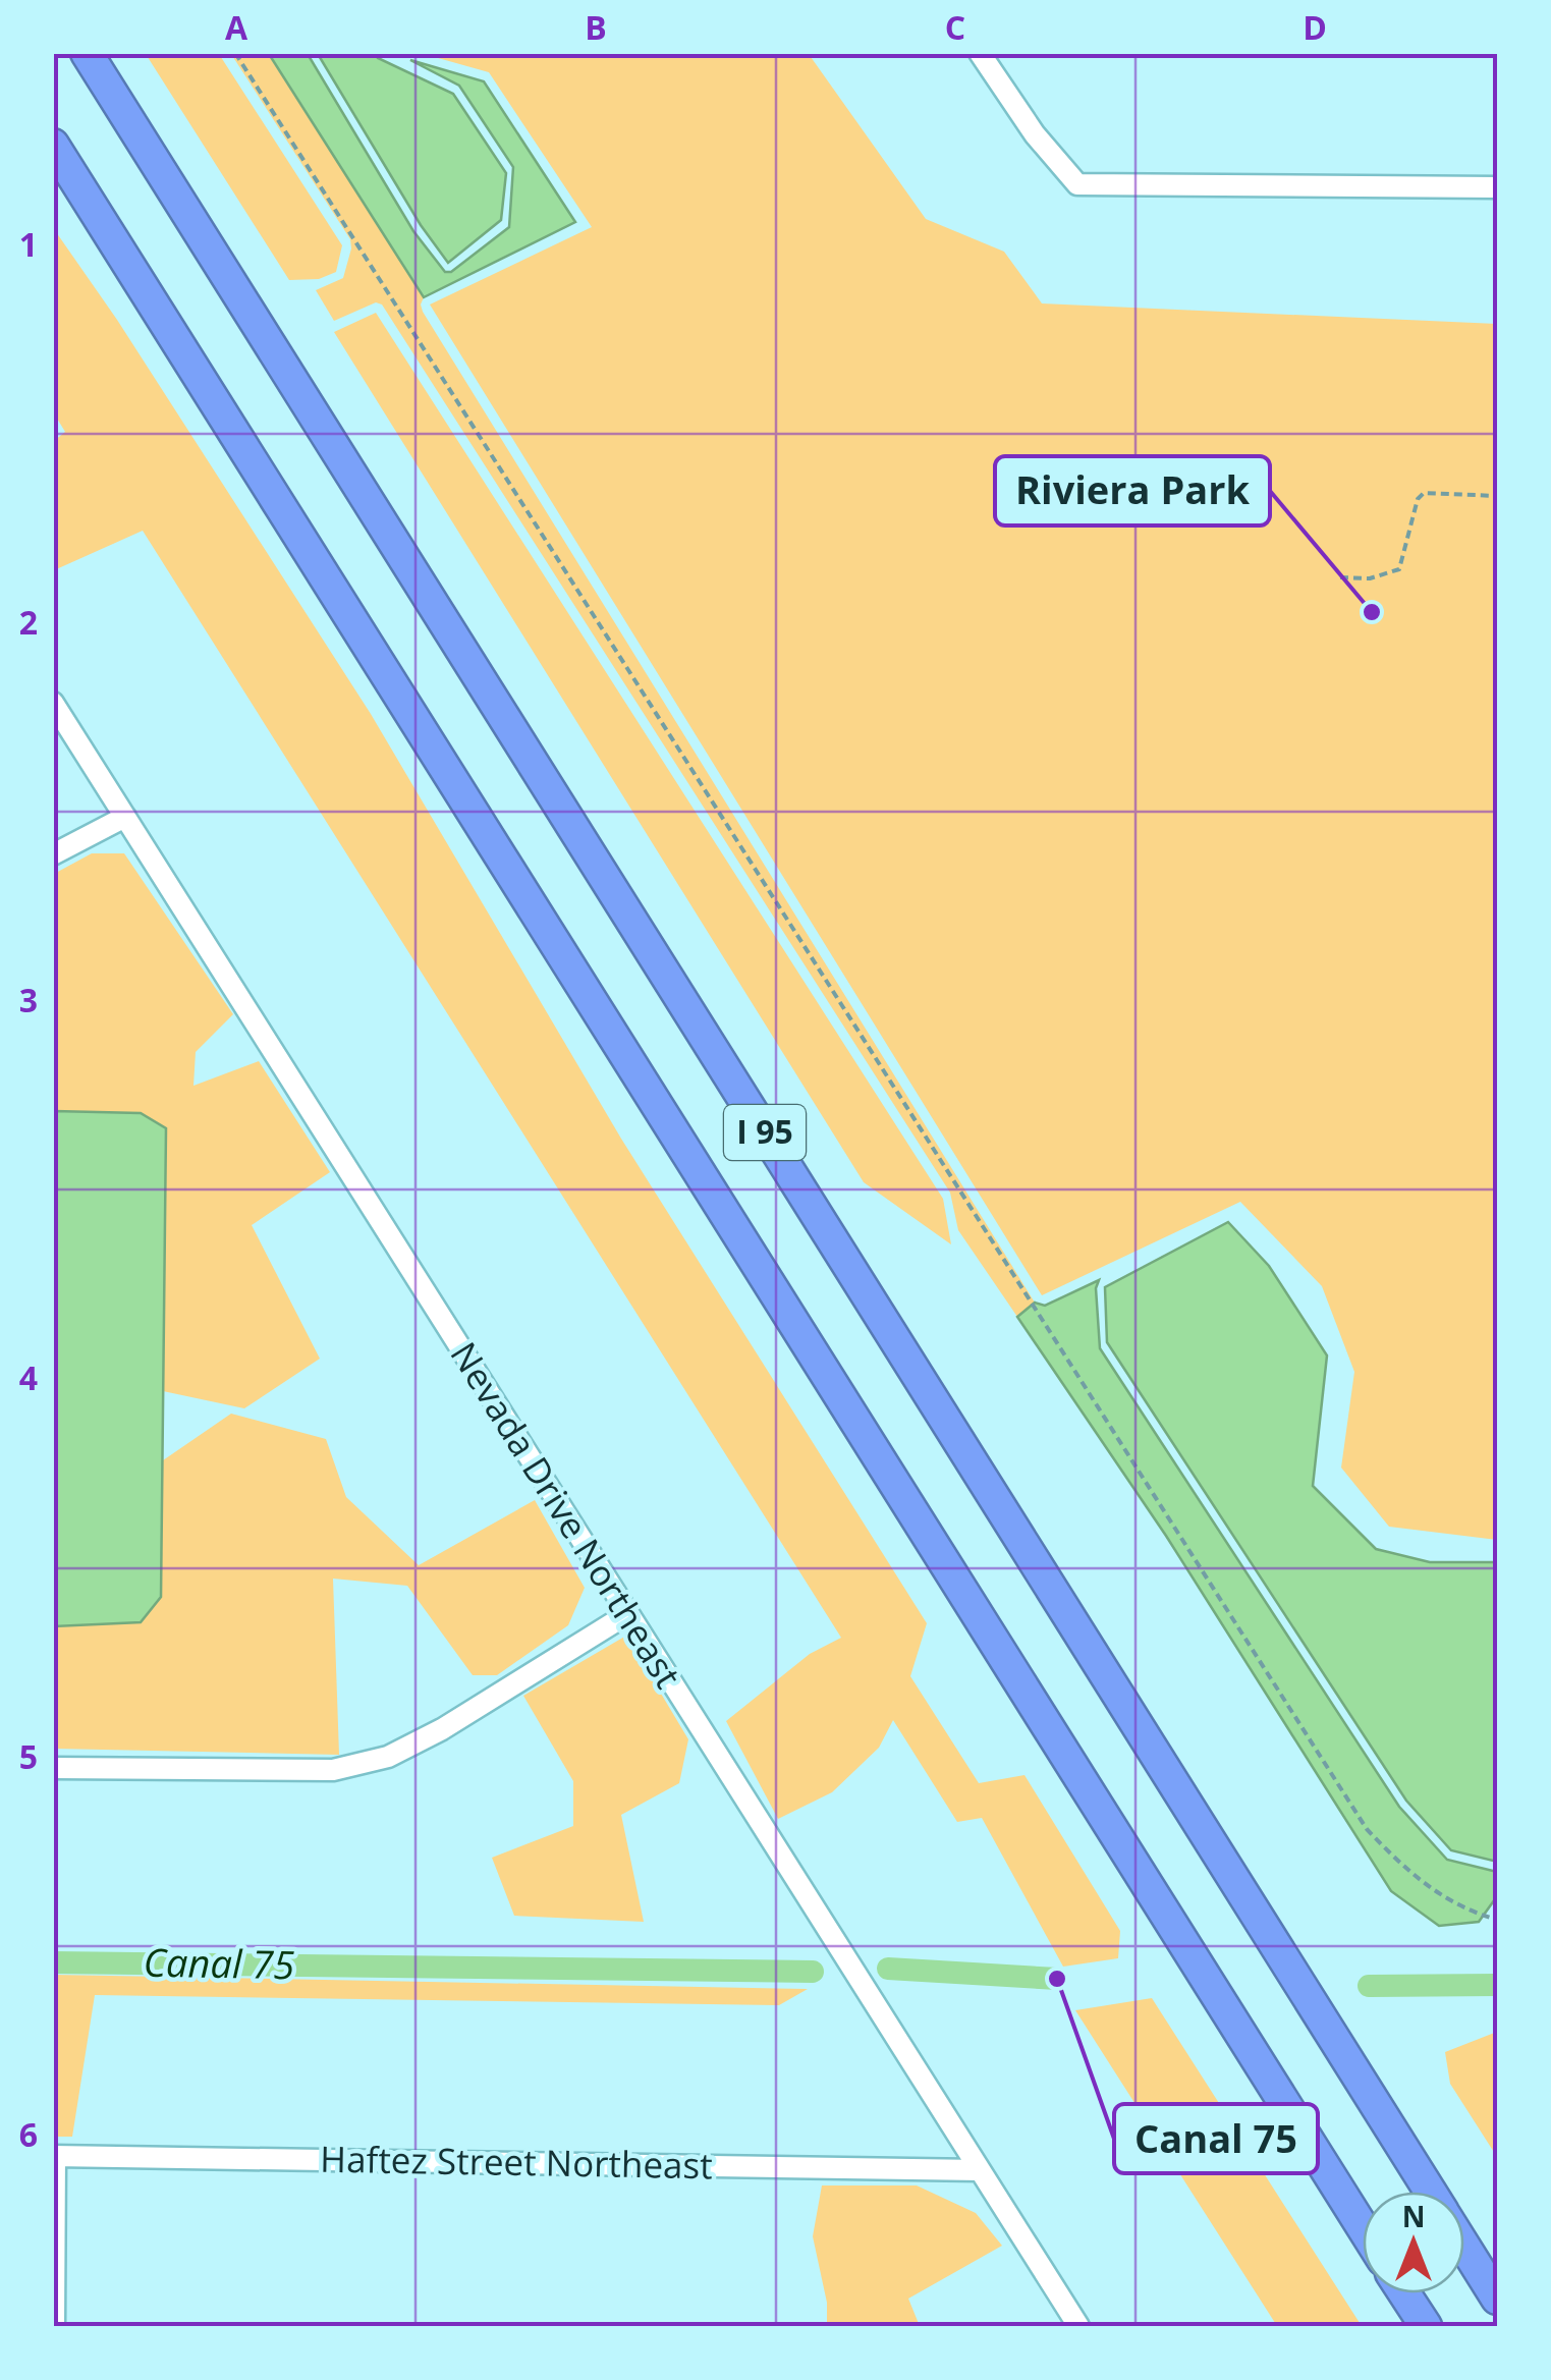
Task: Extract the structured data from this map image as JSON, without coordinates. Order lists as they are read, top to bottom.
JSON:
{
  "streets": {
    "highway": ["I 95"],
    "street": ["Nevada Drive Northeast", "Haftez Street Northeast"]
  },
  "crossings": [
    ["Nevada Drive Northeast", "Haftez Street Northeast"]
  ],
  "water": ["Canal 75"],
  "places": ["Riviera Park", "Canal 75"],
  "north": "top",
  "grid": {
    "columns": [
      "A",
      "B",
      "C",
      "D"
    ],
    "rows": [
      "1",
      "2",
      "3",
      "4",
      "5",
      "6"
    ]
  }
}
